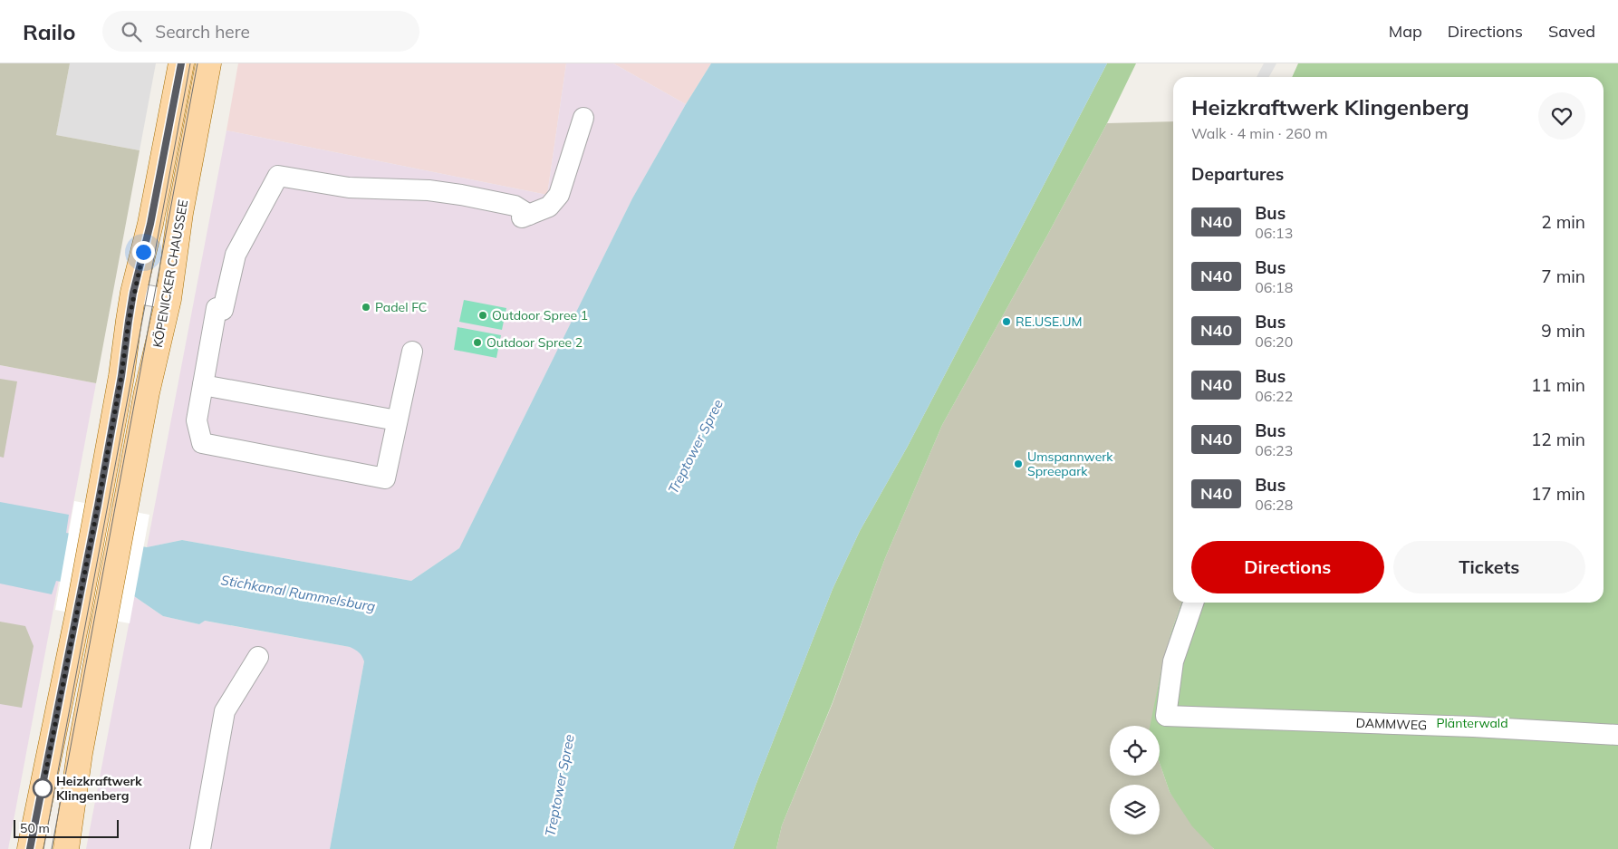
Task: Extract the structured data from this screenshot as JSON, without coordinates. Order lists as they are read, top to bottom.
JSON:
{
  "streets": {
    "main road": ["KÖPENICKER CHAUSSEE"],
    "lane": ["DAMMWEG"]
  },
  "water": ["Treptower Spree", "Stichkanal Rummelsburg"],
  "parks": ["Plänterwald"],
  "places": [
    "Padel FC",
    "Outdoor Spree 1",
    "RE.USE.UM",
    "Outdoor Spree 2",
    "Umspannwerk Spreepark",
    "Heizkraftwerk Klingenberg"
  ],
  "lines": ["bus line N40"],
  "scale_bar": "50 m",
  "page": {
    "header": "Railo",
    "search": "Search here",
    "nav": ["Map", "Directions", "Saved"],
    "heading": [
      ["Heizkraftwerk Klingenberg", "Walk · 4 min · 260 m"],
      "Departures"
    ],
    "list": [
      {
        "mark": "N40",
        "name": "Bus",
        "note": "06:13",
        "value": "2 min"
      },
      {
        "mark": "N40",
        "name": "Bus",
        "note": "06:18",
        "value": "7 min"
      },
      {
        "mark": "N40",
        "name": "Bus",
        "note": "06:20",
        "value": "9 min"
      },
      {
        "mark": "N40",
        "name": "Bus",
        "note": "06:22",
        "value": "11 min"
      },
      {
        "mark": "N40",
        "name": "Bus",
        "note": "06:23",
        "value": "12 min"
      },
      {
        "mark": "N40",
        "name": "Bus",
        "note": "06:28",
        "value": "17 min"
      }
    ],
    "buttons": ["Directions", "Tickets"],
    "scale": "50 m"
  }
}
